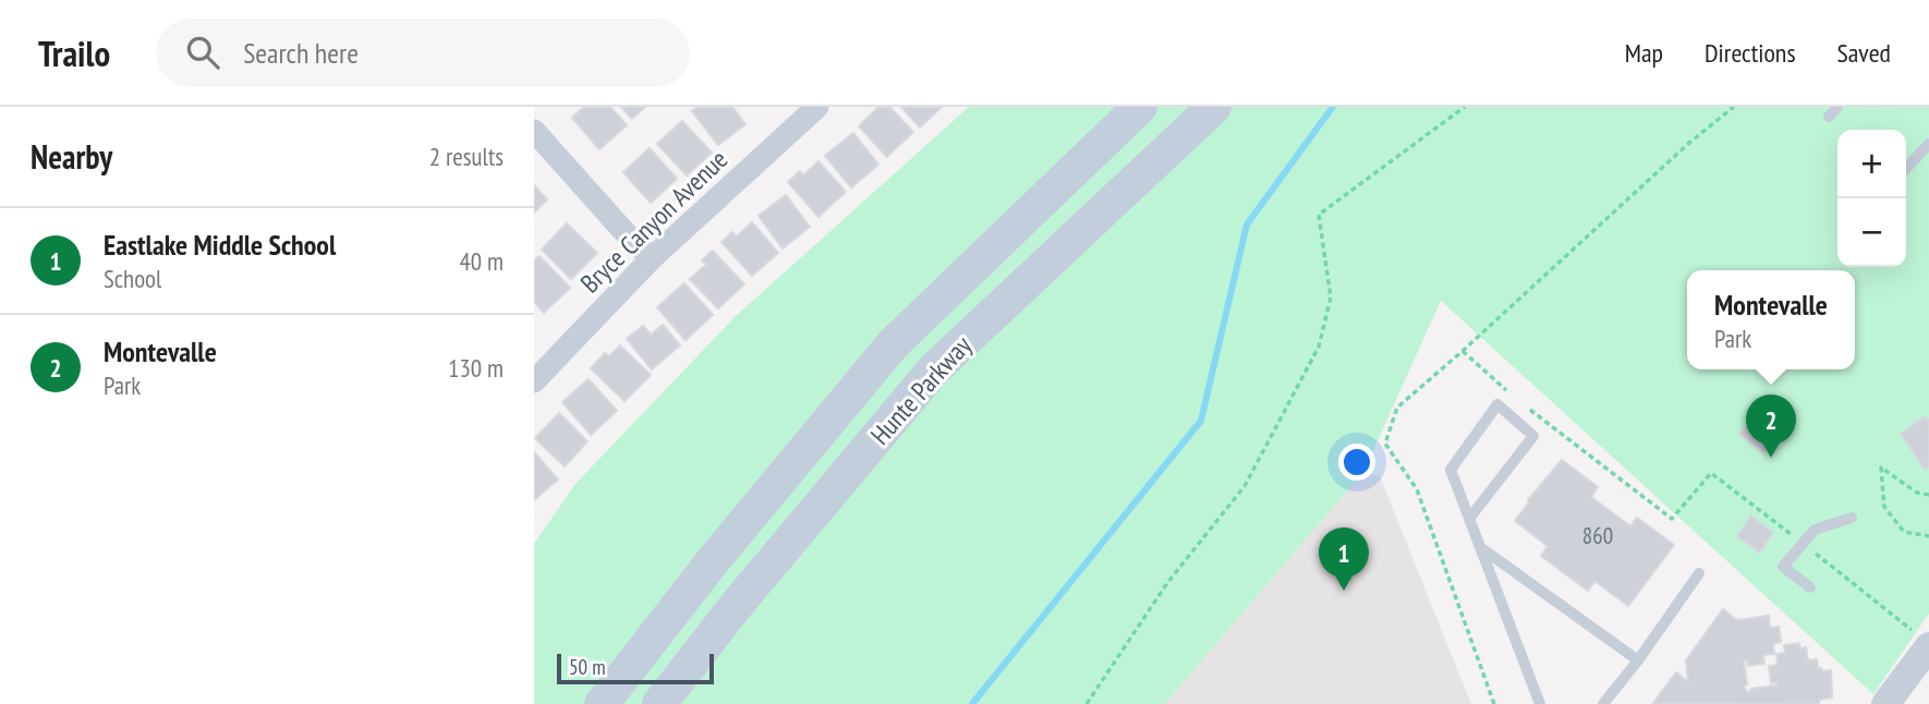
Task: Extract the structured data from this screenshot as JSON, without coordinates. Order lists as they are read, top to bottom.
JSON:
{
  "streets": {
    "main road": ["Hunte Parkway"],
    "street": ["Bryce Canyon Avenue"]
  },
  "house_numbers": ["860"],
  "scale_bar": "50 m",
  "page": {
    "header": "Trailo",
    "search": "Search here",
    "nav": ["Map", "Directions", "Saved"],
    "heading": ["Nearby", "2 results"],
    "map_buttons": ["+", "−"],
    "list": [
      {
        "mark": "1",
        "name": "Eastlake Middle School",
        "note": "School",
        "value": "40 m"
      },
      {
        "mark": "2",
        "name": "Montevalle",
        "note": "Park",
        "value": "130 m"
      }
    ],
    "popup": ["Montevalle", "Park"],
    "pins": ["2", "1"],
    "scale": "50 m"
  }
}
